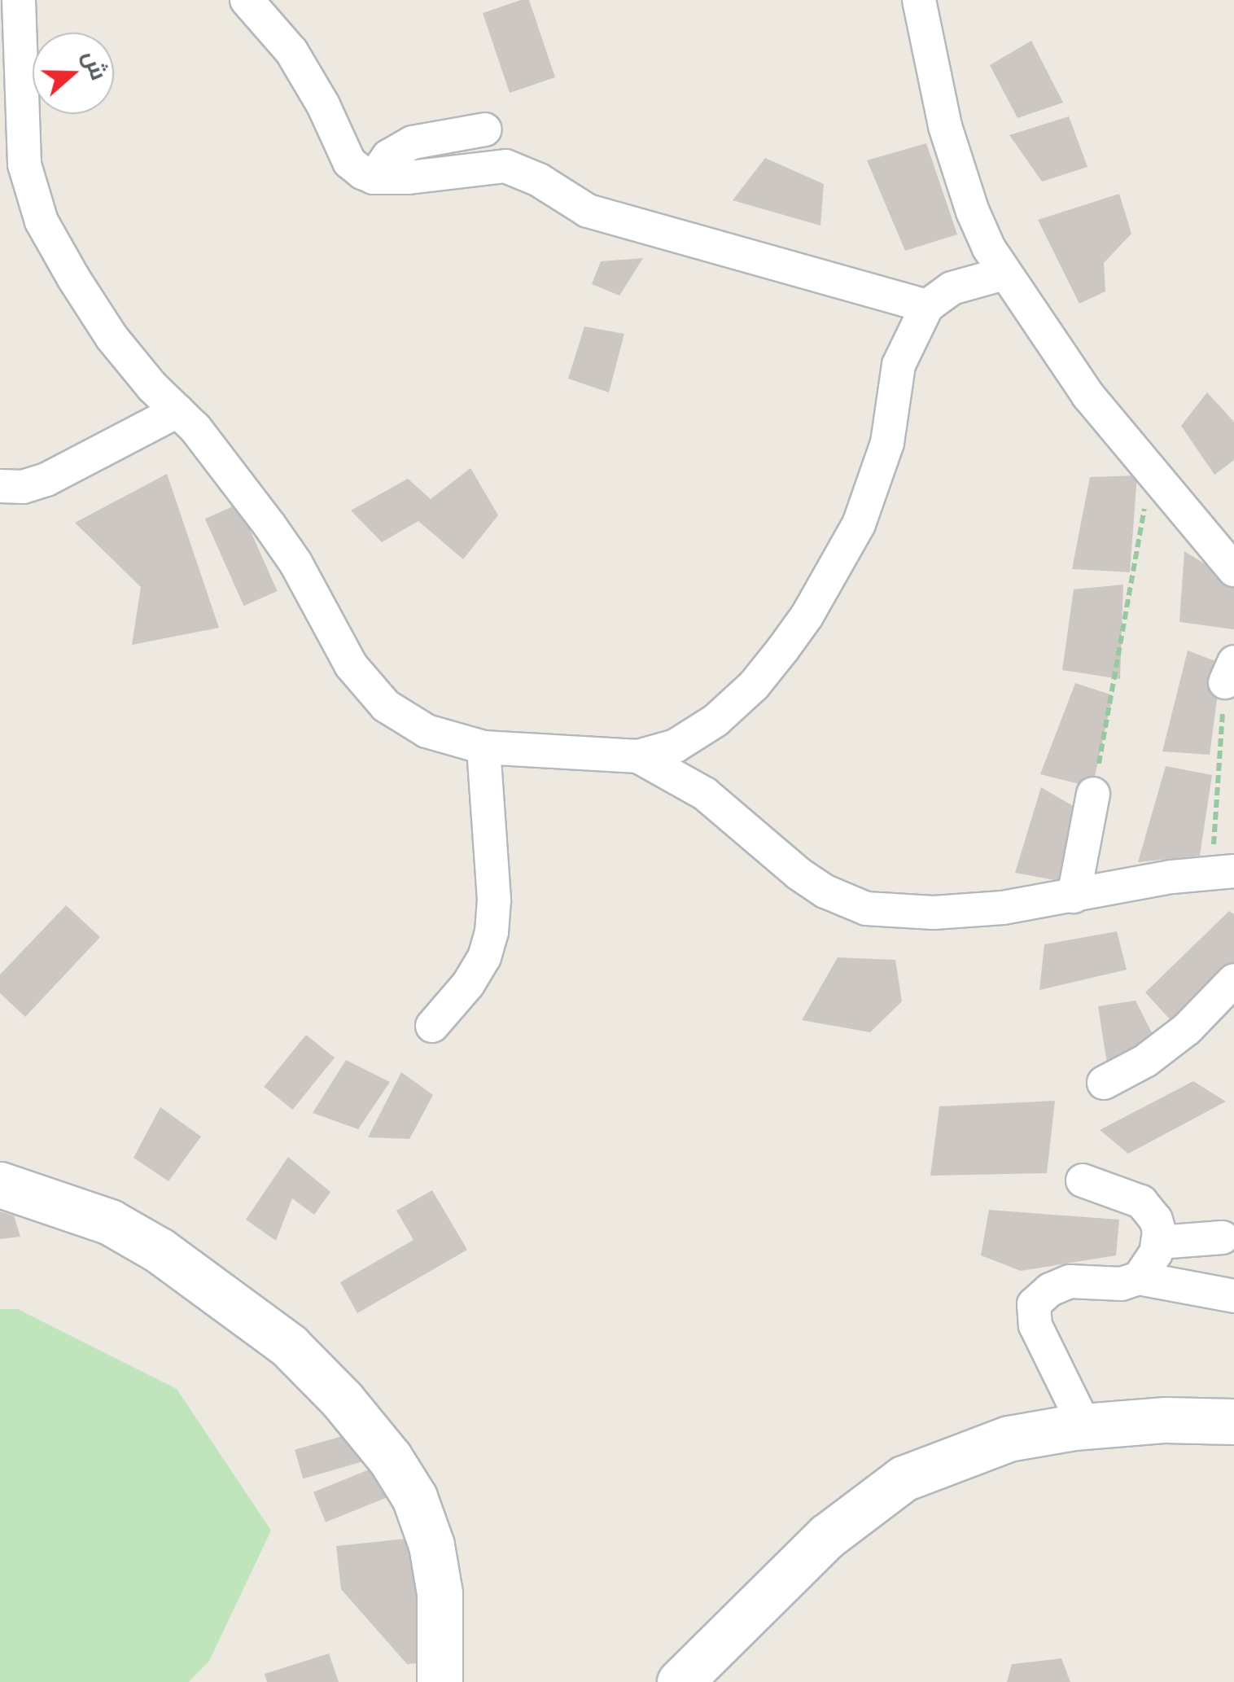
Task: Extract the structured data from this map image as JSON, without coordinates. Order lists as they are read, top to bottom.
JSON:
{
  "north": "right"
}
